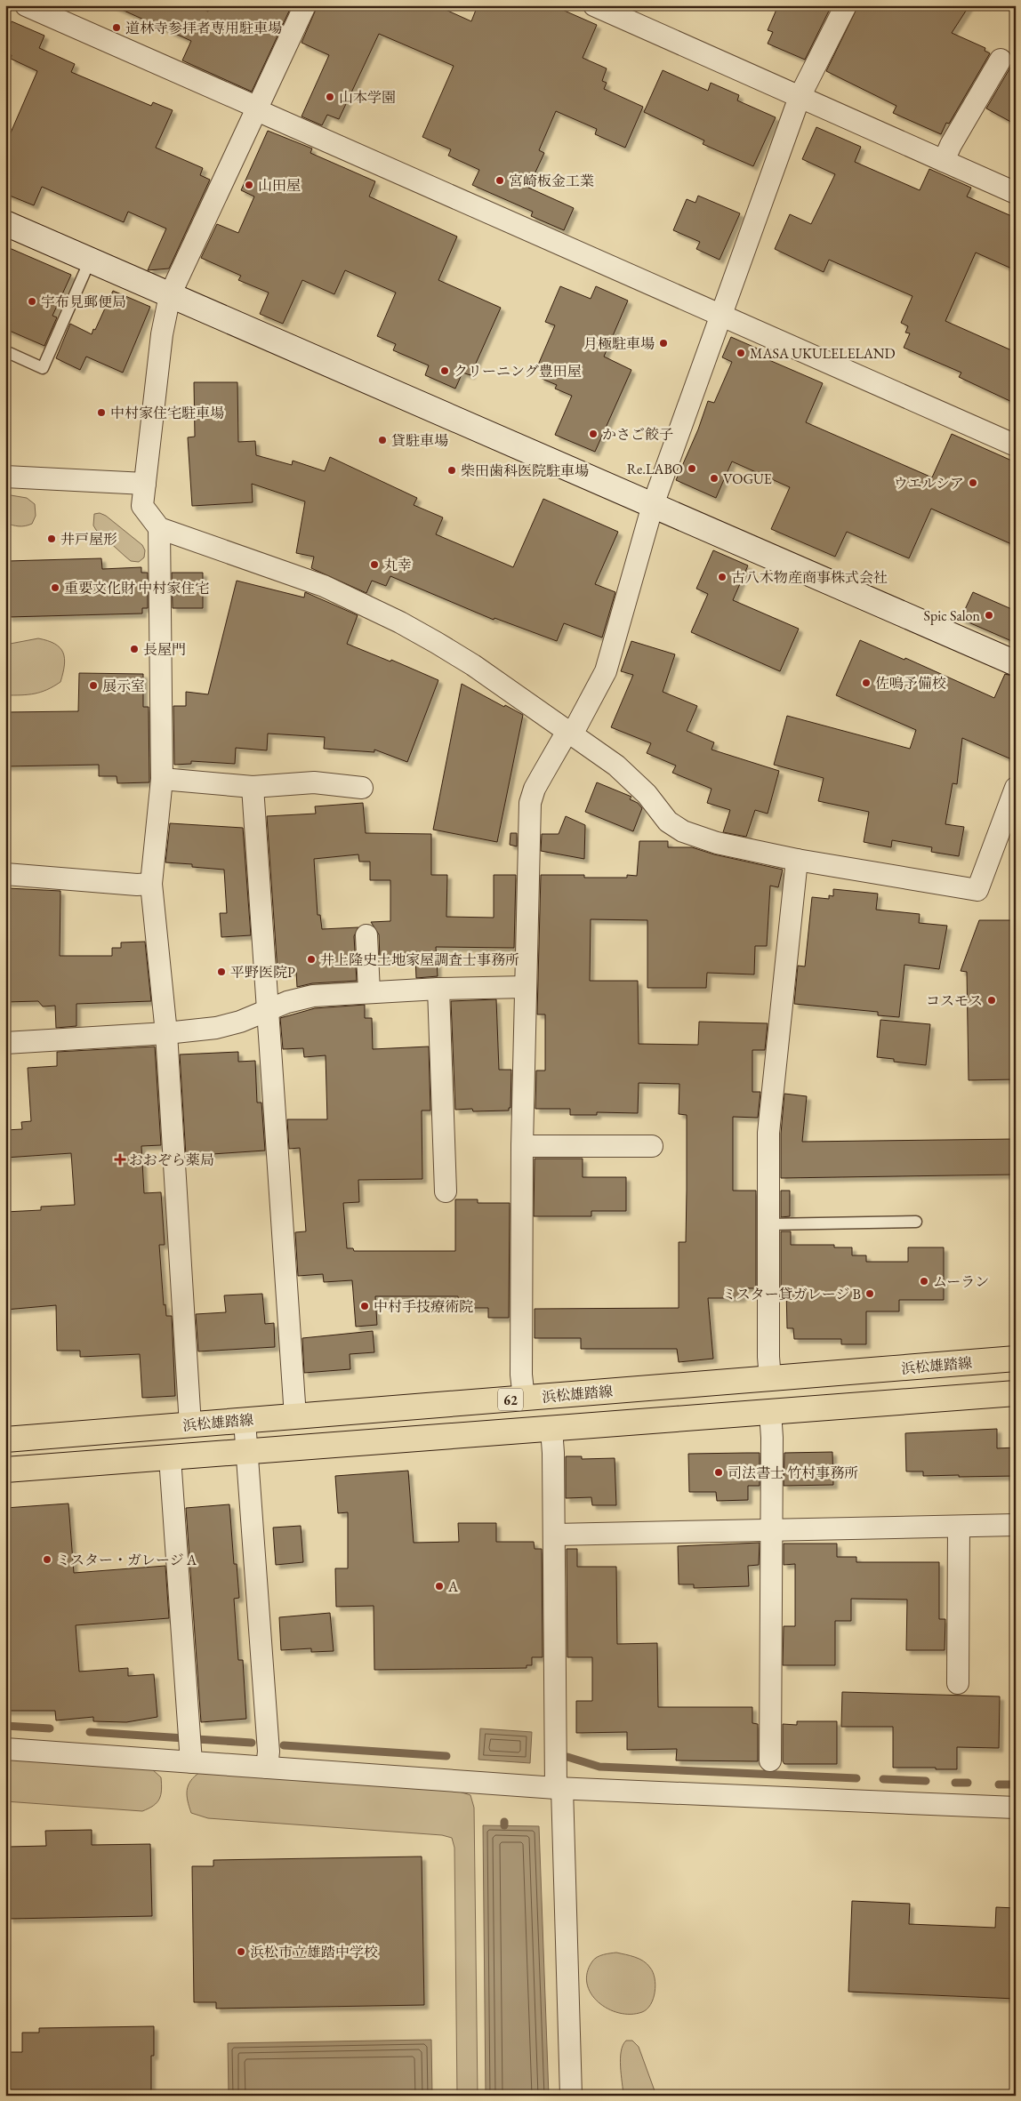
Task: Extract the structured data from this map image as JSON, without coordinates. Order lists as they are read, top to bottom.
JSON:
{
  "streets": {
    "main road": ["浜松雄踏線", "62"]
  },
  "places": {
    "other": [
      "道林寺参拝者専用駐車場",
      "山本学園",
      "宮崎板金工業",
      "山田屋",
      "宇布見郵便局",
      "月極駐車場",
      "MASA UKULELELAND",
      "クリーニング豊田屋",
      "中村家住宅駐車場",
      "かさご餃子",
      "貸駐車場",
      "Re.LABO",
      "柴田歯科医院駐車場",
      "VOGUE",
      "ウエルシア",
      "井戸屋形",
      "丸幸",
      "古八木物産商事株式会社",
      "重要文化財 中村家住宅",
      "Spic Salon",
      "長屋門",
      "佐鳴予備校",
      "展示室",
      "井上隆史土地家屋調査士事務所",
      "平野医院P",
      "コスモス",
      "ムーラン",
      "ミスター貸ガレージ B",
      "中村手技療術院",
      "司法書士 竹村事務所",
      "ミスター・ガレージ A",
      "A",
      "浜松市立雄踏中学校"
    ],
    "health": ["おおぞら薬局"]
  }
}
